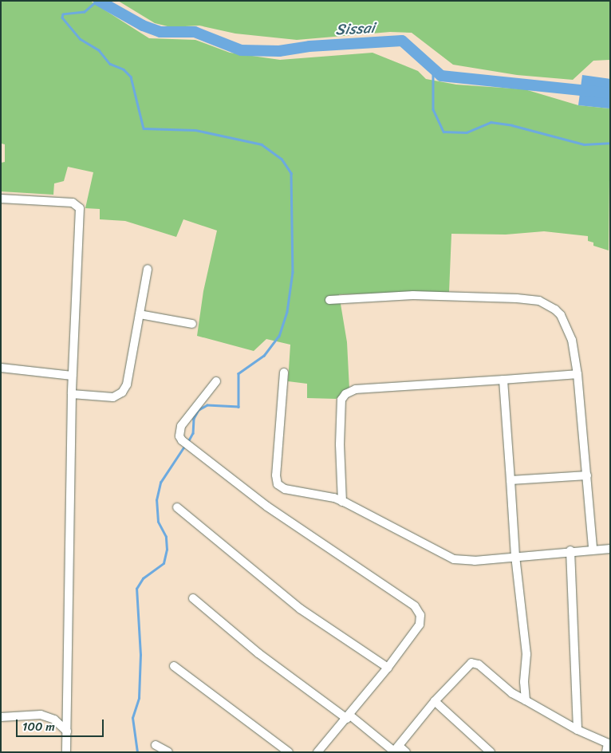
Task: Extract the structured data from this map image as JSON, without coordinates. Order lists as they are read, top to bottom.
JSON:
{
  "water": ["Sissai"],
  "scale_bar": "100 m"
}
